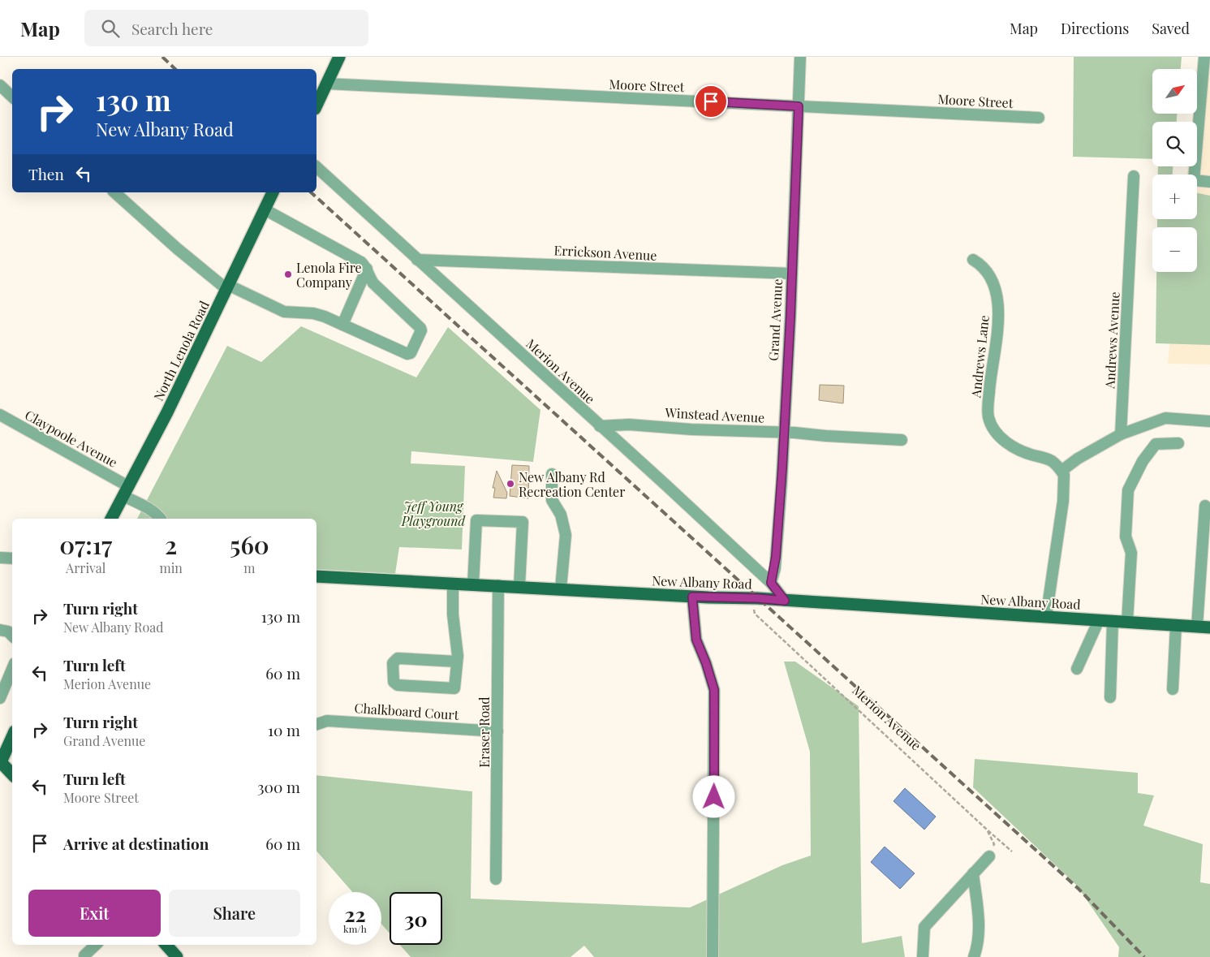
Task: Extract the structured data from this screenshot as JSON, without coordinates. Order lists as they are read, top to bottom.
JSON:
{
  "streets": {
    "main road": ["North Lenola Road", "New Albany Road"],
    "street": [
      "Moore Street",
      "Errickson Avenue",
      "Grand Avenue",
      "Andrews Avenue",
      "Andrews Lane",
      "Merion Avenue",
      "Winstead Avenue",
      "Claypoole Avenue",
      "Chalkboard Court",
      "Eraser Road"
    ]
  },
  "crossings": [
    ["Moore Street", "Grand Avenue"],
    ["Errickson Avenue", "Grand Avenue"],
    ["Errickson Avenue", "Merion Avenue"],
    ["Grand Avenue", "Merion Avenue"],
    ["Grand Avenue", "Winstead Avenue"],
    ["North Lenola Road", "Claypoole Avenue"],
    ["Merion Avenue", "Winstead Avenue"],
    ["Merion Avenue", "New Albany Road"],
    ["New Albany Road", "Eraser Road"],
    ["Chalkboard Court", "Eraser Road"]
  ],
  "parks": ["Jeff Young Playground"],
  "places": ["Lenola Fire Company", "New Albany Rd Recreation Center"],
  "north": "top right",
  "page": {
    "header": "Map",
    "search": "Search here",
    "nav": ["Map", "Directions", "Saved"],
    "map_buttons": ["+", "−"],
    "turn": ["130 m", "New Albany Road"],
    "then": "Then",
    "eta": [
      "07:17",
      "Arrival",
      "2",
      "min",
      "560",
      "m"
    ],
    "list": [
      {
        "name": "Turn right",
        "note": "New Albany Road",
        "value": "130 m"
      },
      {
        "name": "Turn left",
        "note": "Merion Avenue",
        "value": "60 m"
      },
      {
        "name": "Turn right",
        "note": "Grand Avenue",
        "value": "10 m"
      },
      {
        "name": "Turn left",
        "note": "Moore Street",
        "value": "300 m"
      },
      {
        "name": "Arrive at destination",
        "value": "60 m"
      }
    ],
    "buttons": ["Exit", "Share"],
    "speed": "22 km/h",
    "limit": "30"
  }
}
